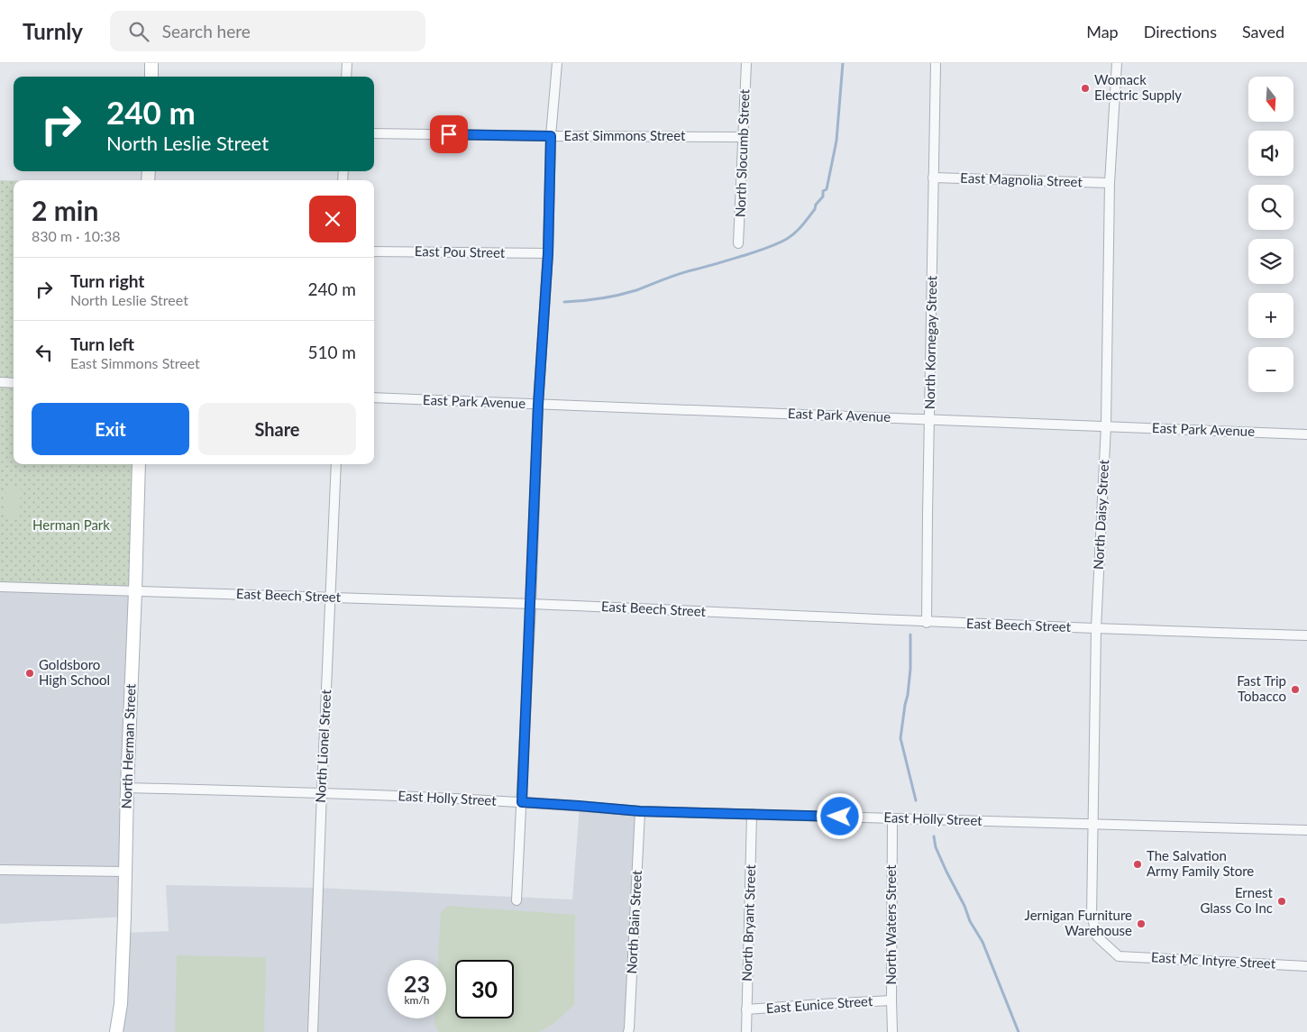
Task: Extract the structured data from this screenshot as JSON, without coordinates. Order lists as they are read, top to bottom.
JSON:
{
  "streets": {
    "main road": ["North Herman Street"],
    "street": [
      "East Simmons Street",
      "North Slocumb Street",
      "East Magnolia Street",
      "East Pou Street",
      "North Kornegay Street",
      "East Park Avenue",
      "North Daisy Street",
      "East Beech Street",
      "North Lionel Street",
      "East Holly Street",
      "North Bain Street",
      "North Bryant Street",
      "North Waters Street",
      "East Mc Intyre Street",
      "East Eunice Street"
    ]
  },
  "crossings": [
    ["East Simmons Street", "North Slocumb Street"],
    ["East Magnolia Street", "North Kornegay Street"],
    ["East Magnolia Street", "North Daisy Street"],
    ["North Kornegay Street", "East Park Avenue"],
    ["North Kornegay Street", "East Beech Street"],
    ["East Park Avenue", "North Daisy Street"],
    ["North Daisy Street", "East Beech Street"],
    ["North Daisy Street", "East Holly Street"],
    ["North Daisy Street", "East Mc Intyre Street"],
    ["East Beech Street", "North Herman Street"],
    ["East Beech Street", "North Lionel Street"],
    ["North Herman Street", "East Holly Street"],
    ["North Lionel Street", "East Holly Street"],
    ["East Holly Street", "North Bain Street"],
    ["East Holly Street", "North Bryant Street"],
    ["East Holly Street", "North Waters Street"],
    ["North Bryant Street", "East Eunice Street"],
    ["North Waters Street", "East Eunice Street"]
  ],
  "parks": ["Herman Park"],
  "places": [
    "Womack Electric Supply",
    "Goldsboro High School",
    "Fast Trip Tobacco",
    "The Salvation Army Family Store",
    "Ernest Glass Co Inc",
    "Jernigan Furniture Warehouse"
  ],
  "north": "bottom",
  "page": {
    "header": "Turnly",
    "search": "Search here",
    "nav": ["Map", "Directions", "Saved"],
    "map_buttons": ["+", "−"],
    "turn": ["240 m", "North Leslie Street"],
    "heading": ["2 min", "830 m · 10:38"],
    "list": [
      {
        "name": "Turn right",
        "note": "North Leslie Street",
        "value": "240 m"
      },
      {
        "name": "Turn left",
        "note": "East Simmons Street",
        "value": "510 m"
      }
    ],
    "buttons": ["Exit", "Share"],
    "speed": "23 km/h",
    "limit": "30"
  }
}
